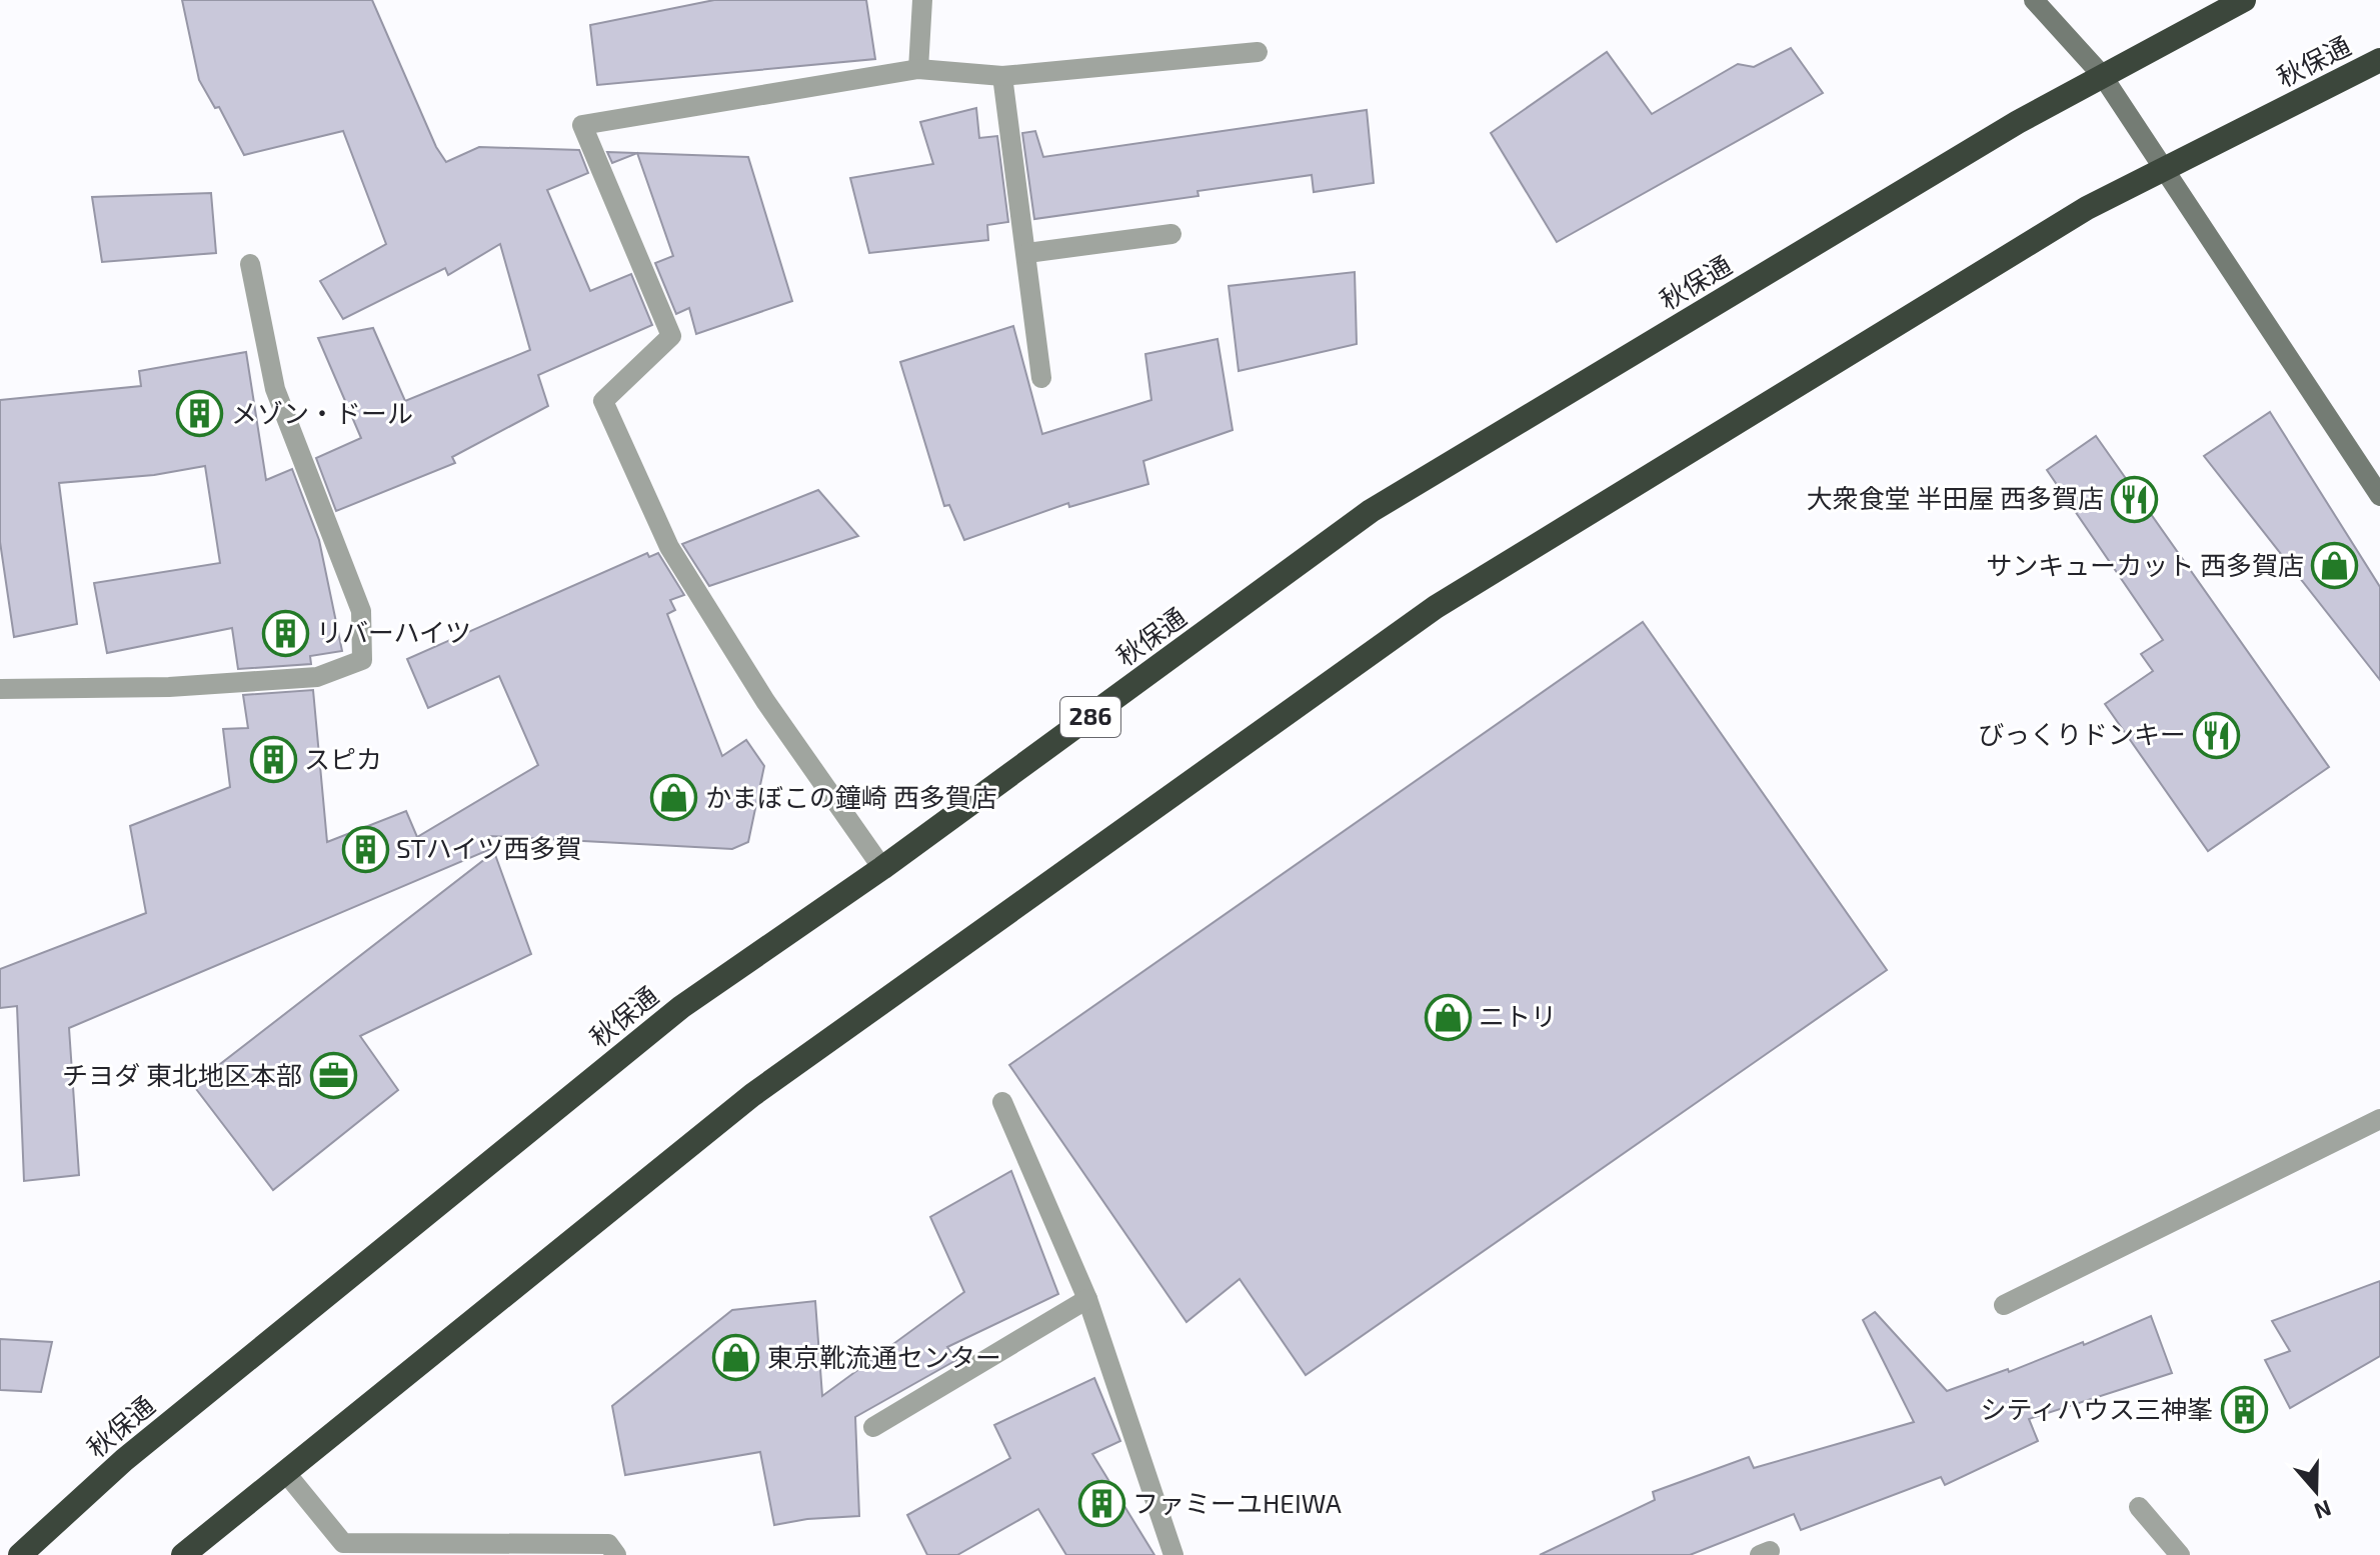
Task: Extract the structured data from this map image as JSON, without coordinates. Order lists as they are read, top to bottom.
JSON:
{
  "streets": {
    "highway": ["秋保通", "286"]
  },
  "places": {
    "building": [
      "メゾン・ドール",
      "リバーハイツ",
      "スピカ",
      "STハイツ西多賀",
      "シティハウス三神峯",
      "ファミーユHEIWA"
    ],
    "restaurant": ["大衆食堂 半田屋 西多賀店", "びっくりドンキー"],
    "shop": [
      "サンキューカット 西多賀店",
      "かまぼこの鐘崎 西多賀店",
      "ニトリ",
      "東京靴流通センター"
    ],
    "office": ["チヨダ 東北地区本部"]
  },
  "north": "bottom"
}
